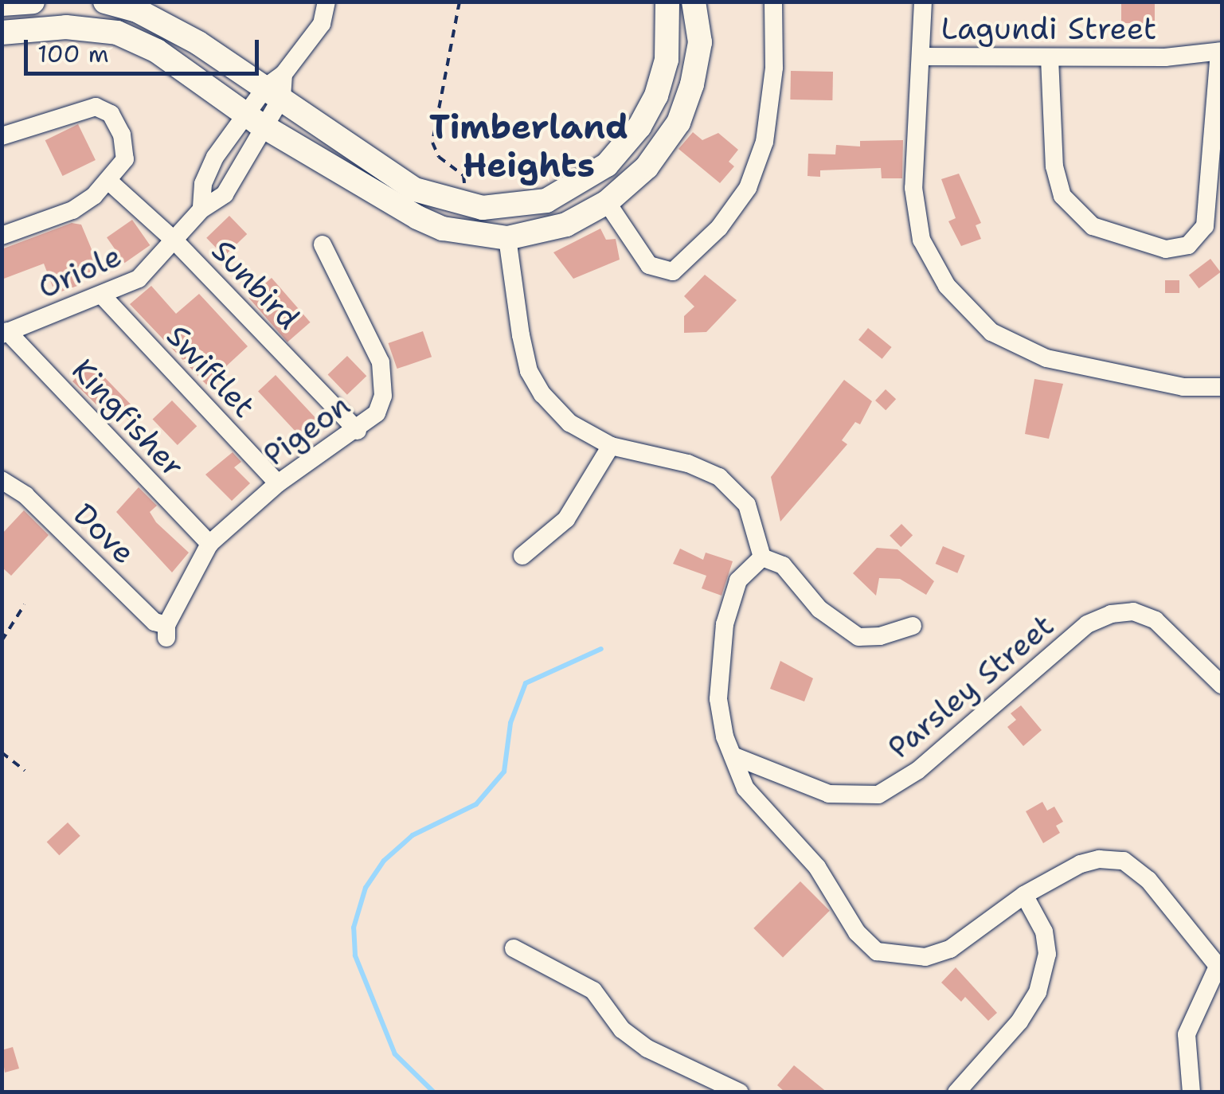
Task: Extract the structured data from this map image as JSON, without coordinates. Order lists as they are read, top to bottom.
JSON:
{
  "streets": {
    "street": [
      "Lagundi Street",
      "Oriole",
      "Sunbird",
      "Swiftlet",
      "Kingfisher",
      "Pigeon",
      "Dove",
      "Parsley Street"
    ]
  },
  "crossings": [
    ["Oriole", "Sunbird"],
    ["Oriole", "Swiftlet"],
    ["Oriole", "Kingfisher"],
    ["Sunbird", "Pigeon"],
    ["Swiftlet", "Pigeon"],
    ["Kingfisher", "Pigeon"],
    ["Pigeon", "Dove"]
  ],
  "districts": ["Timberland Heights"],
  "scale_bar": "100 m"
}
